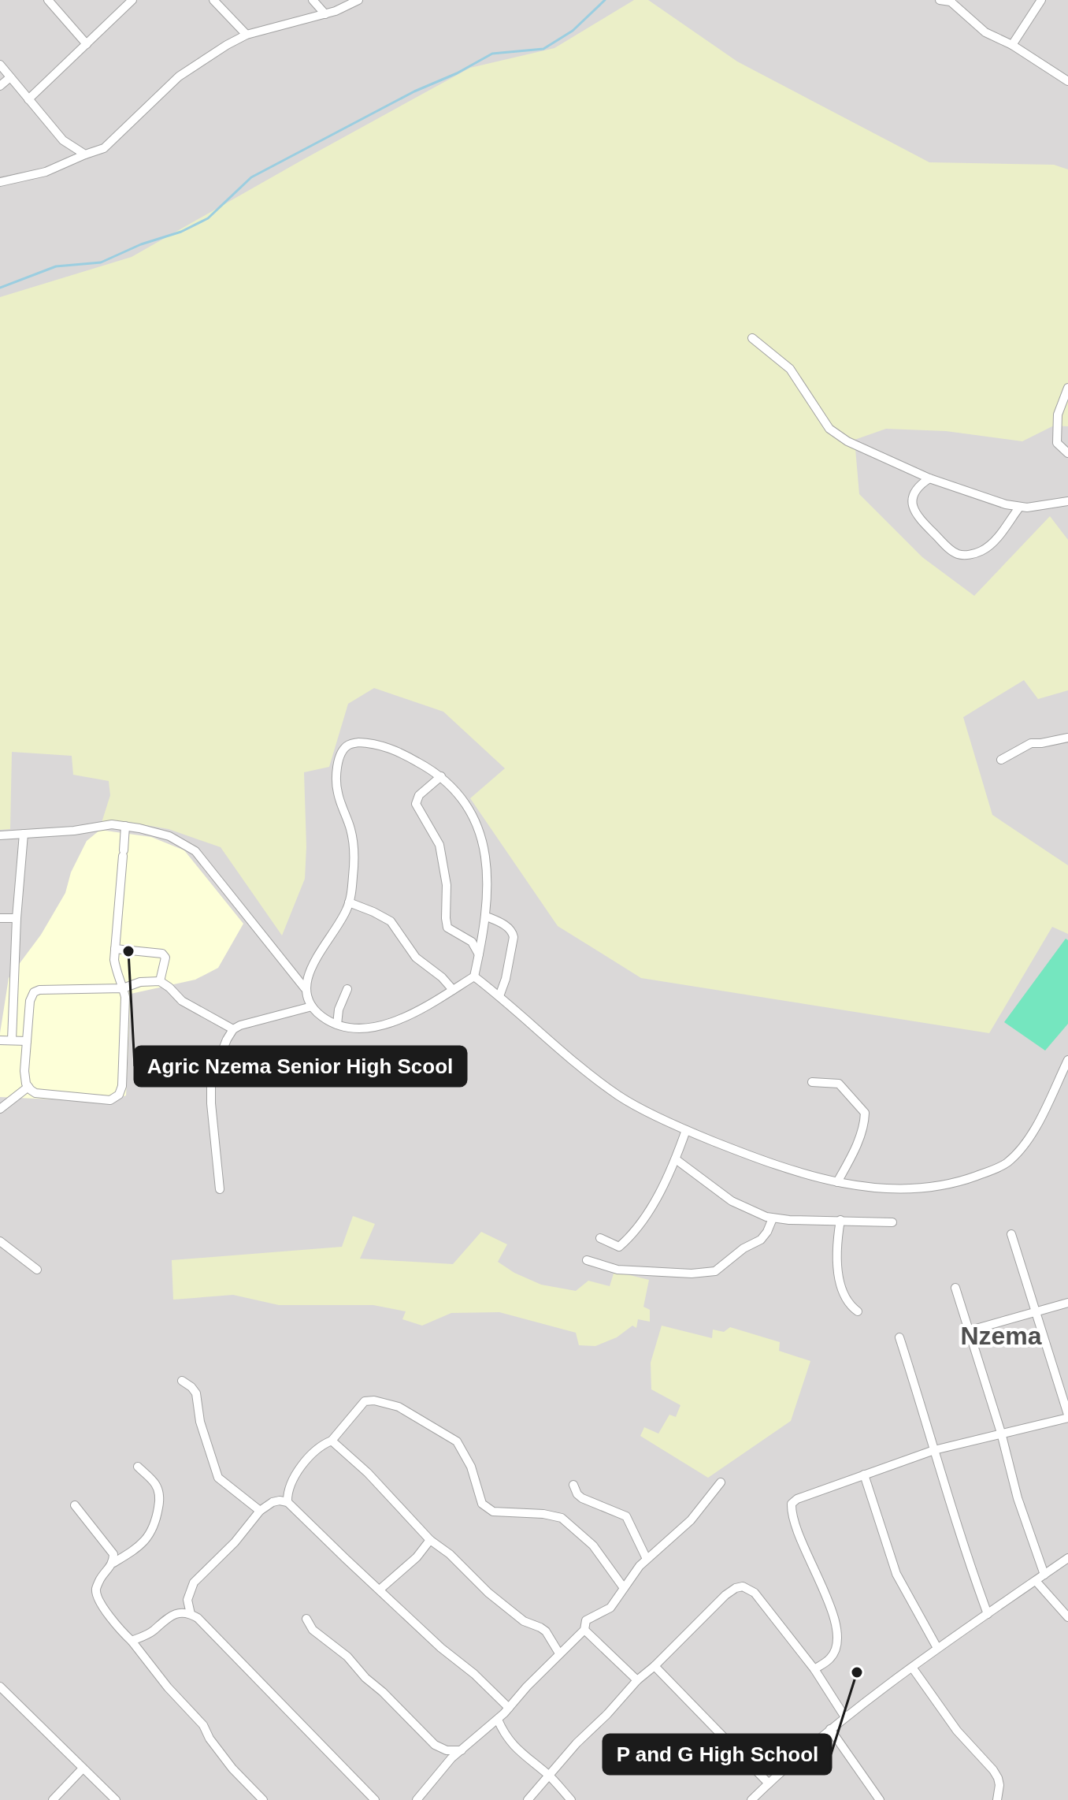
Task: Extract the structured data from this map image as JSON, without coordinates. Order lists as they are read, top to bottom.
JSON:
{
  "districts": ["Nzema"],
  "places": ["Agric Nzema Senior High Scool", "P and G High School"]
}
